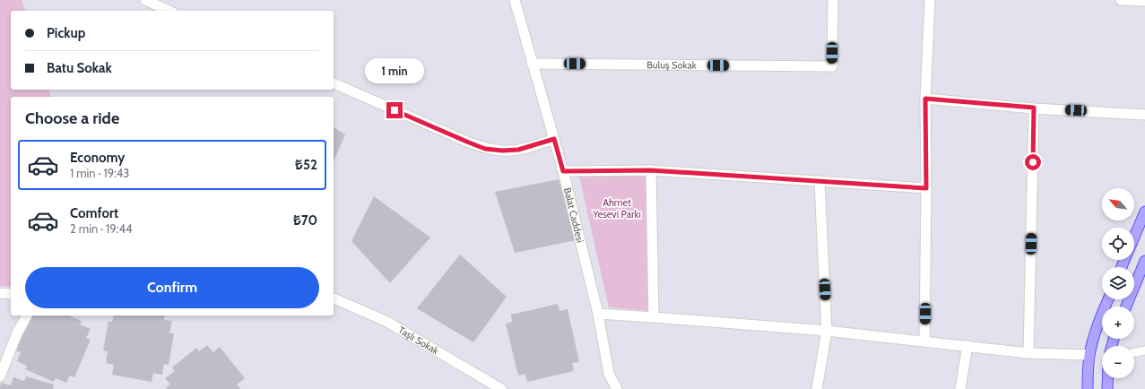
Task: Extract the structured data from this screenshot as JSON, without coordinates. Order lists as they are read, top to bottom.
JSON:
{
  "streets": {
    "street": ["Buluş Sokak", "Balat Caddesi", "Taşlı Sokak"]
  },
  "crossings": [
    ["Buluş Sokak", "Balat Caddesi"]
  ],
  "parks": ["Ahmet Yesevi Parkı"],
  "north": "top left",
  "page": {
    "banner": ["Pickup", "Batu Sokak"],
    "bubble": "1 min",
    "heading": "Choose a ride",
    "list": [
      {
        "name": "Economy",
        "note": "1 min · 19:43",
        "value": "₺52"
      },
      {
        "name": "Comfort",
        "note": "2 min · 19:44",
        "value": "₺70"
      }
    ],
    "map_buttons": ["+", "−"],
    "buttons": "Confirm"
  }
}
